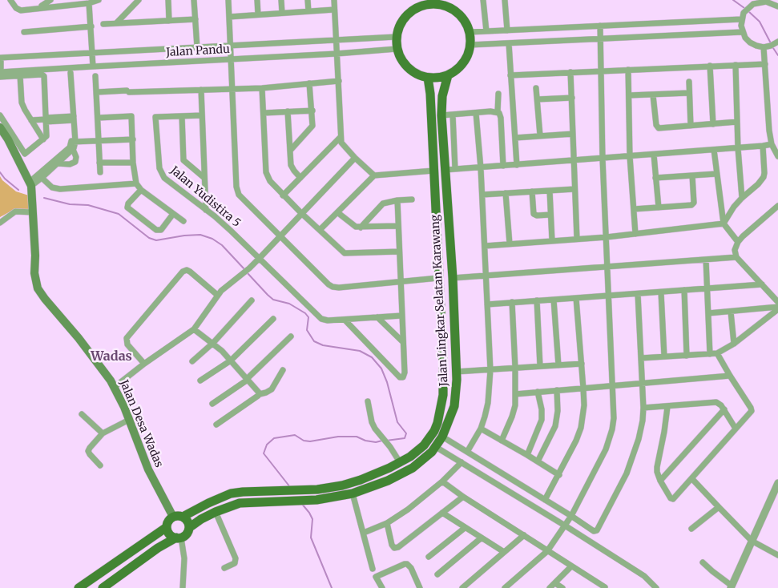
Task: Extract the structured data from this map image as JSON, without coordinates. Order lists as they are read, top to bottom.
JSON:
{
  "streets": {
    "main road": ["Jalan Lingkar Selatan Karawang", "Jalan Desa Wadas"],
    "street": ["Jalan Pandu", "Jalan Yudistira 5"]
  },
  "crossings": [
    ["Jalan Pandu", "Jalan Lingkar Selatan Karawang"],
    ["Jalan Lingkar Selatan Karawang", "Jalan Desa Wadas"]
  ],
  "districts": ["Wadas"]
}
